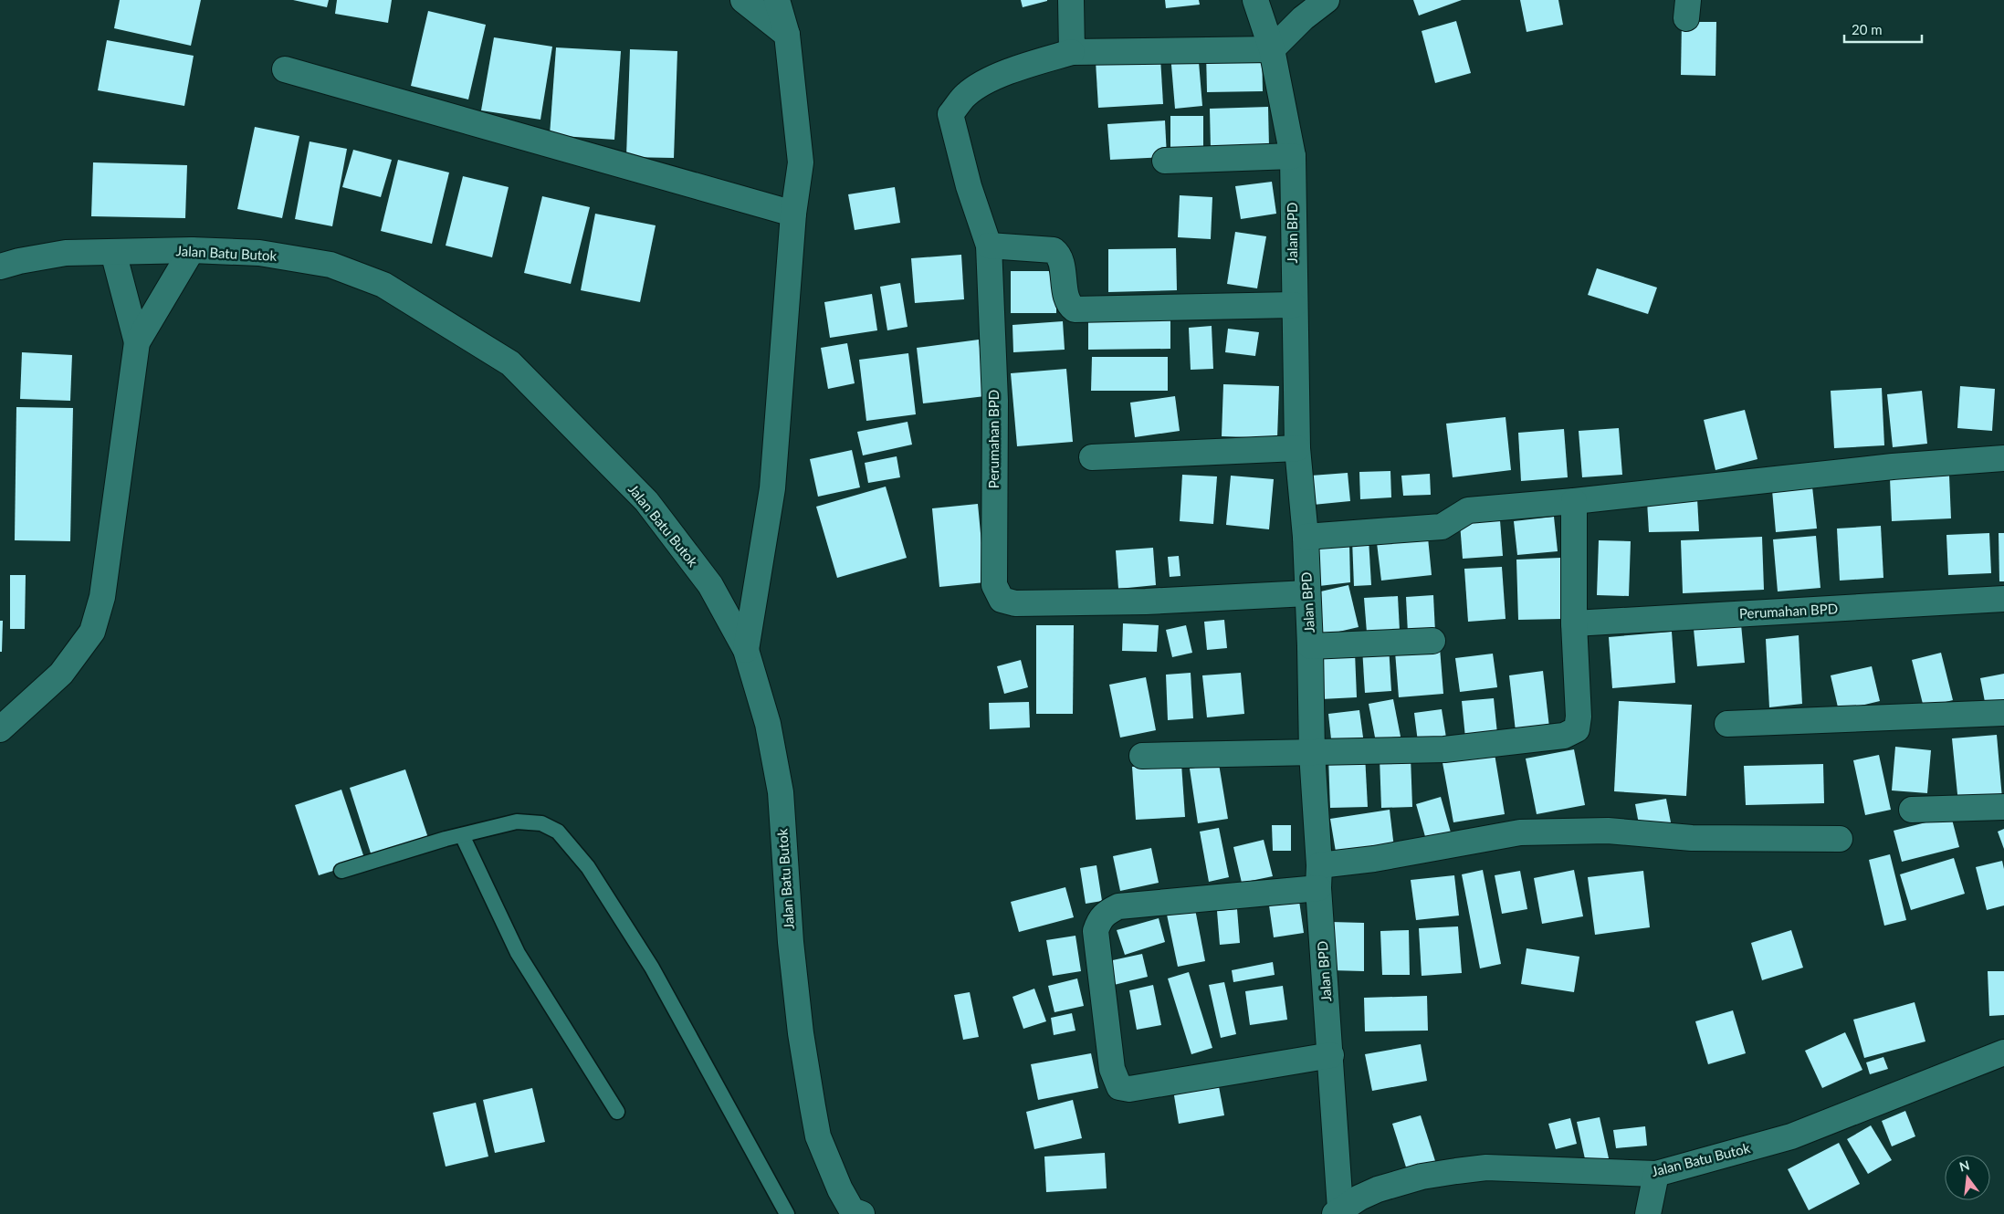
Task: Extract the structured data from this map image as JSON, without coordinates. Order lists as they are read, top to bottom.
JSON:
{
  "streets": {
    "street": ["Jalan BPD", "Jalan Batu Butok", "Perumahan BPD"]
  },
  "crossings": [
    ["Jalan BPD", "Jalan Batu Butok"],
    ["Jalan BPD", "Perumahan BPD"]
  ],
  "scale_bar": "20 m",
  "north": "top"
}
